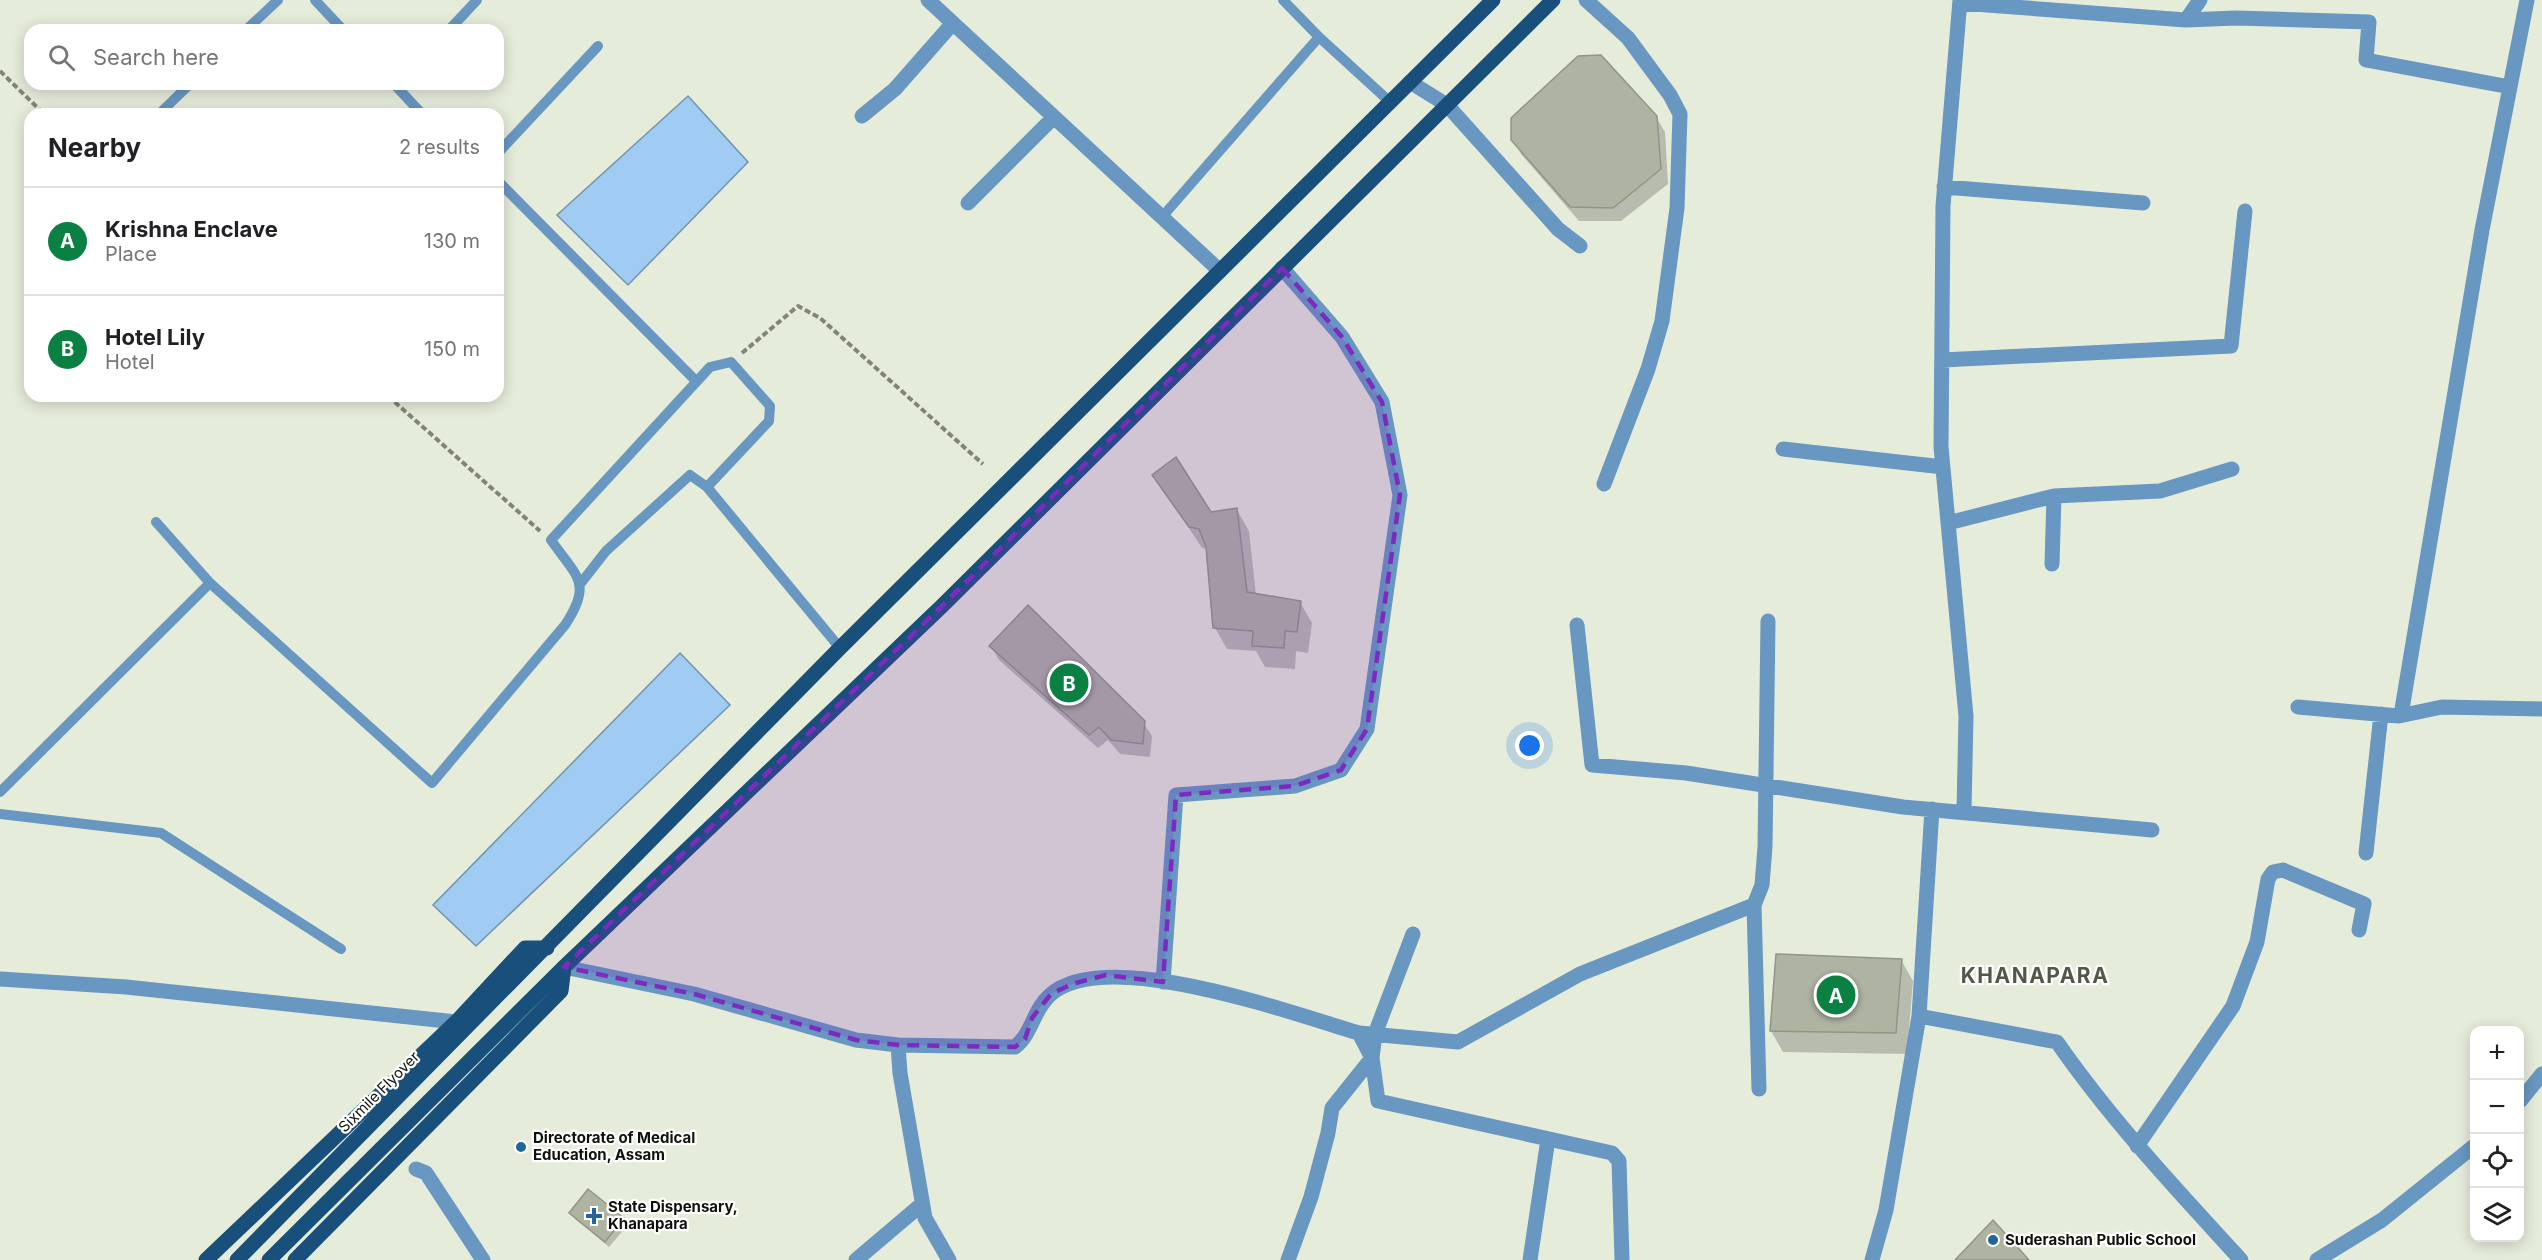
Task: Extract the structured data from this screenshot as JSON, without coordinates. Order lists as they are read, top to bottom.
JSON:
{
  "streets": {
    "main road": ["Sixmile Flyover"]
  },
  "districts": ["KHANAPARA"],
  "places": {
    "other": ["Directorate of Medical Education, Assam", "Suderashan Public School"],
    "health": ["State Dispensary, Khanapara"]
  },
  "page": {
    "search": "Search here",
    "heading": ["Nearby", "2 results"],
    "list": [
      {
        "mark": "A",
        "name": "Krishna Enclave",
        "note": "Place",
        "value": "130 m"
      },
      {
        "mark": "B",
        "name": "Hotel Lily",
        "note": "Hotel",
        "value": "150 m"
      }
    ],
    "pins": ["B", "A"],
    "map_buttons": ["+", "−"]
  }
}
